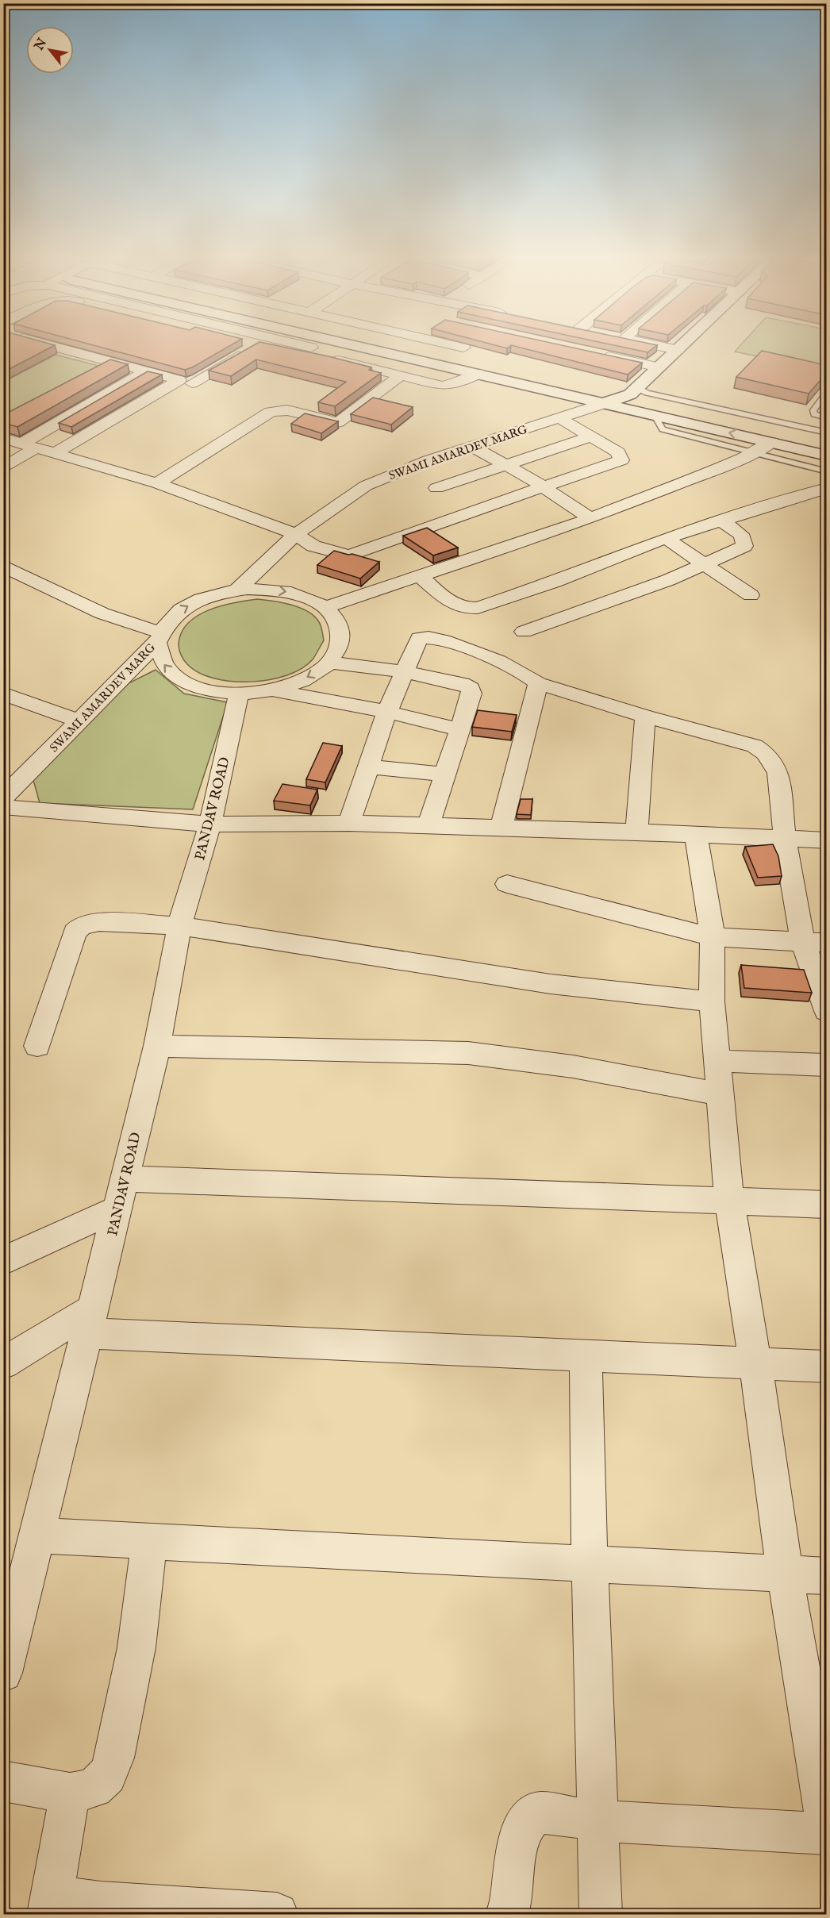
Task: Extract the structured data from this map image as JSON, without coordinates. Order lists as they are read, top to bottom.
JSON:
{
  "streets": {
    "street": ["SWAMI AMARDEV MARG", "PANDAV ROAD"]
  },
  "crossings": [
    ["SWAMI AMARDEV MARG", "PANDAV ROAD"]
  ],
  "north": "top left"
}
